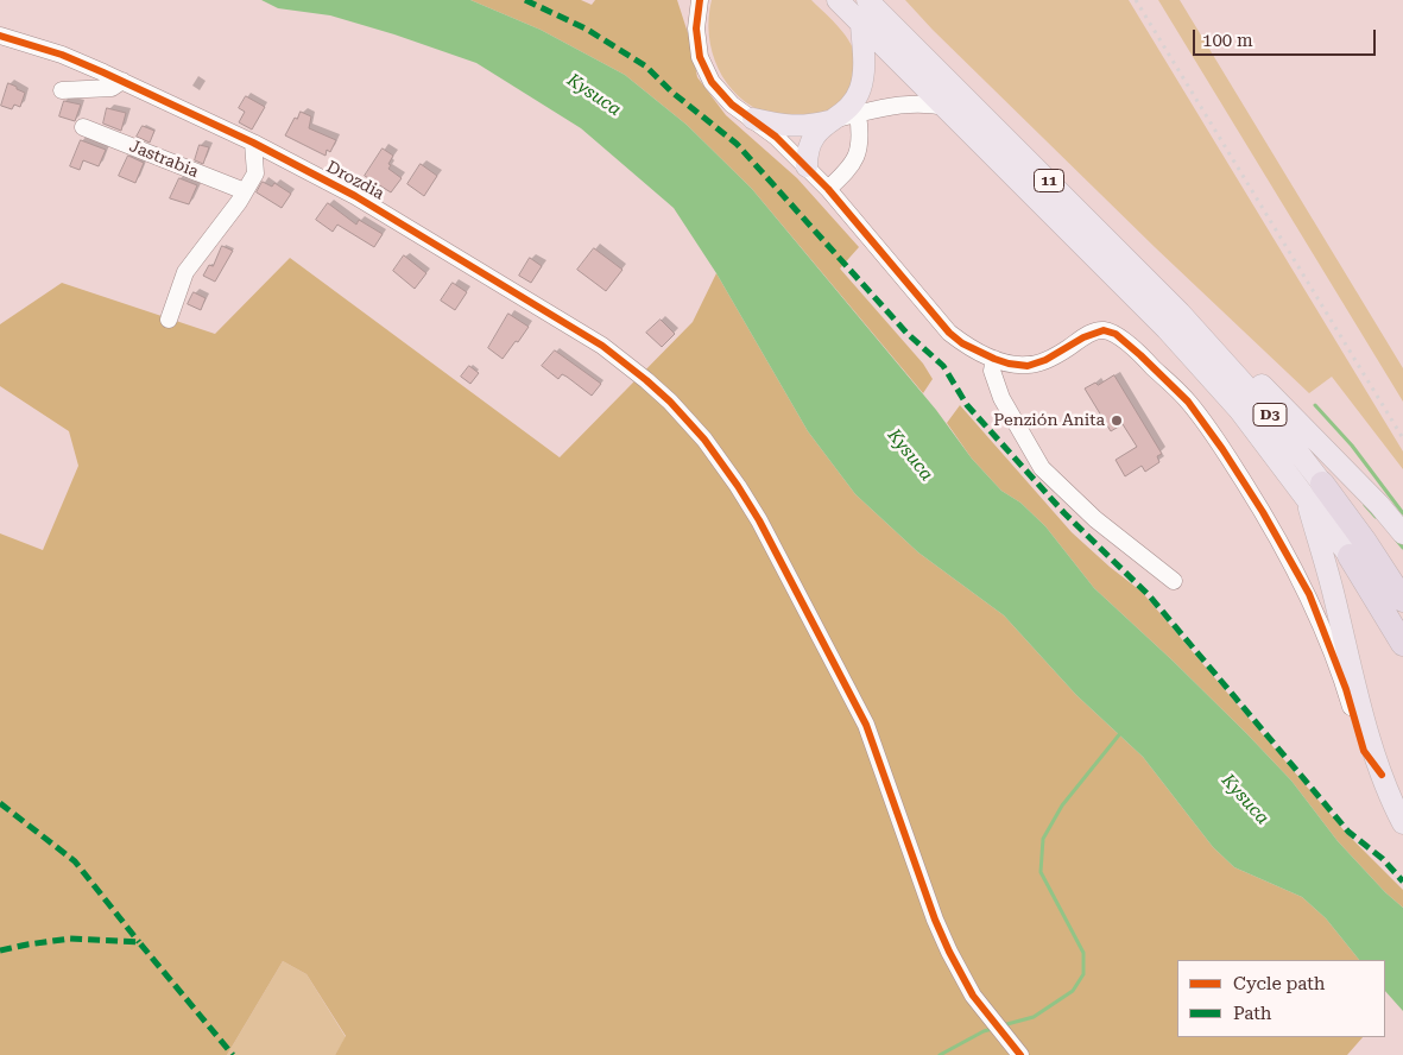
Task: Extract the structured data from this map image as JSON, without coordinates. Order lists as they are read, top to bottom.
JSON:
{
  "streets": {
    "highway": ["D3"],
    "main road": ["11"],
    "street": ["Jastrabia", "Drozdia"]
  },
  "crossings": [
    ["11", "D3"]
  ],
  "water": ["Kysuca"],
  "places": ["Penzión Anita"],
  "legend": ["Cycle path", "Path"],
  "scale_bar": "100 m"
}
